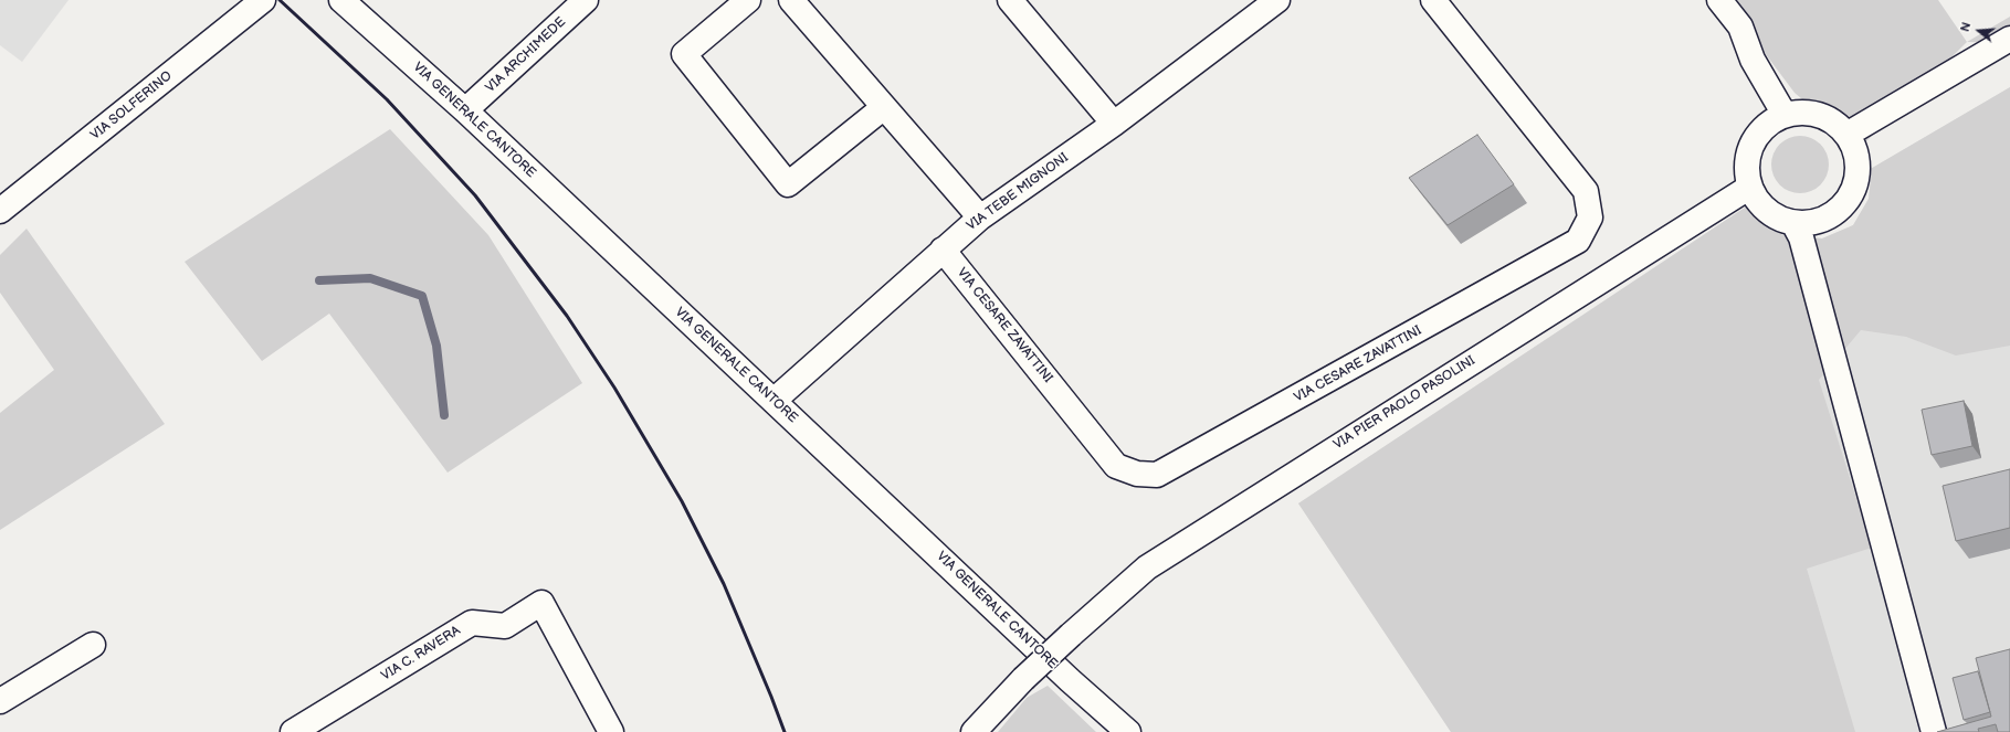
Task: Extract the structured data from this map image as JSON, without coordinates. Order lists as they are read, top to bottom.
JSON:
{
  "streets": {
    "street": [
      "VIA ARCHIMEDE",
      "VIA SOLFERINO",
      "VIA GENERALE CANTORE",
      "VIA TEBE MIGNONI",
      "VIA CESARE ZAVATTINI",
      "VIA PIER PAOLO PASOLINI",
      "VIA C. RAVERA"
    ]
  },
  "crossings": [
    ["VIA ARCHIMEDE", "VIA GENERALE CANTORE"],
    ["VIA GENERALE CANTORE", "VIA TEBE MIGNONI"],
    ["VIA TEBE MIGNONI", "VIA CESARE ZAVATTINI"]
  ],
  "north": "left"
}
